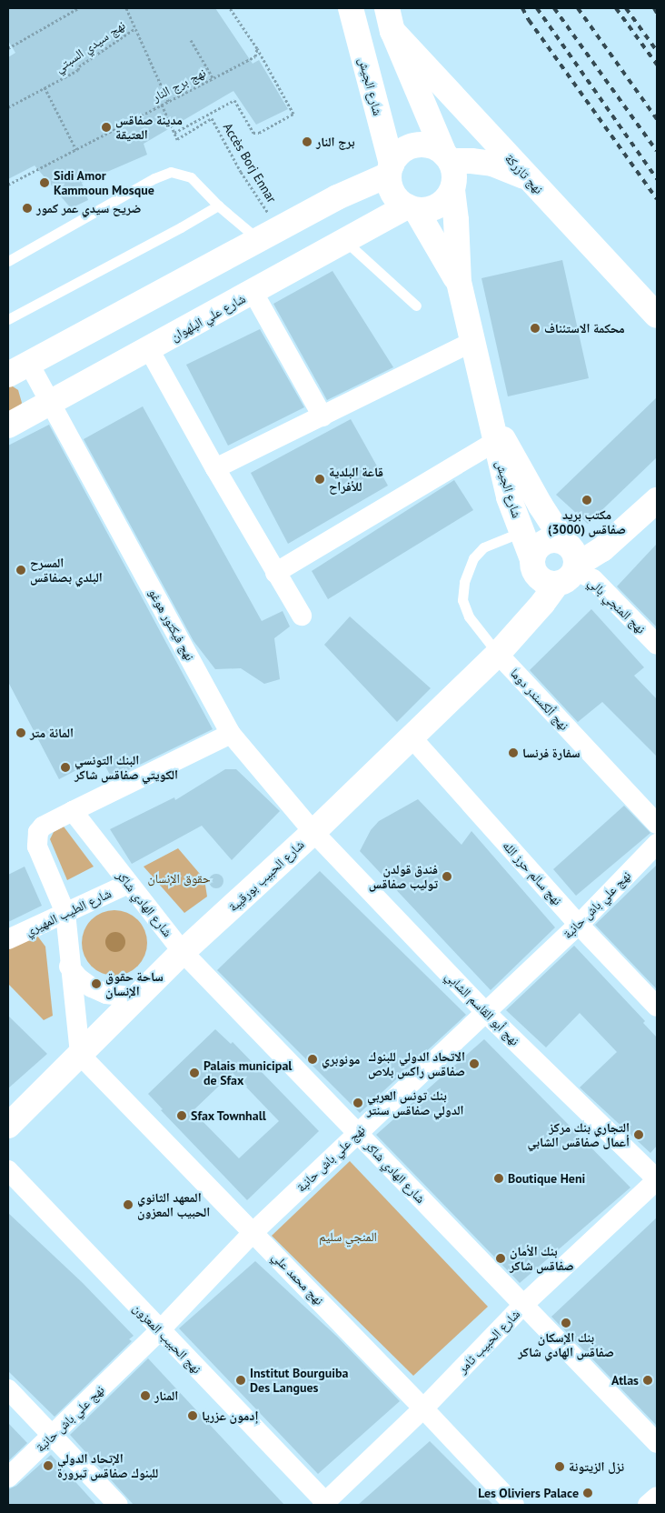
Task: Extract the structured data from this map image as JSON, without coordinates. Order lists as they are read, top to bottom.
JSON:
{
  "streets": {
    "street": [
      "شارع الجيش",
      "نهج تازركة",
      "شارع علي البلهوان",
      "نهج المنجي بالي",
      "نهج فيكتور هوغو",
      "نهج ألكسندر دوما",
      "نهج سالم حرز الله",
      "شارع الحبيب بورقيبة",
      "شارع الهادي شاكر",
      "نهج علي باش حانبة",
      "شارع الطيب المهيري",
      "نهج أبو القاسم الشابي",
      "نهج محمد علي",
      "نهج الحبيب المعزون",
      "شارع الحبيب ثامر"
    ],
    "path": ["نهج سيدي السبتي", "نهج برج النار", "Accès Borj Ennar"]
  },
  "crossings": [
    ["شارع الجيش", "شارع علي البلهوان"],
    ["شارع الجيش", "نهج المنجي بالي"],
    ["شارع الجيش", "شارع الحبيب بورقيبة"],
    ["شارع علي البلهوان", "نهج فيكتور هوغو"],
    ["نهج المنجي بالي", "شارع الحبيب بورقيبة"],
    ["نهج فيكتور هوغو", "شارع الحبيب بورقيبة"],
    ["نهج فيكتور هوغو", "نهج أبو القاسم الشابي"],
    ["نهج ألكسندر دوما", "شارع الحبيب بورقيبة"],
    ["نهج سالم حرز الله", "شارع الحبيب بورقيبة"],
    ["نهج سالم حرز الله", "نهج علي باش حانبة"],
    ["شارع الحبيب بورقيبة", "شارع الهادي شاكر"],
    ["شارع الحبيب بورقيبة", "شارع الطيب المهيري"],
    ["شارع الحبيب بورقيبة", "نهج أبو القاسم الشابي"],
    ["شارع الحبيب بورقيبة", "نهج محمد علي"],
    ["شارع الهادي شاكر", "نهج علي باش حانبة"],
    ["شارع الهادي شاكر", "شارع الطيب المهيري"],
    ["شارع الهادي شاكر", "شارع الحبيب ثامر"],
    ["نهج علي باش حانبة", "نهج أبو القاسم الشابي"],
    ["نهج علي باش حانبة", "نهج محمد علي"],
    ["نهج علي باش حانبة", "نهج الحبيب المعزون"],
    ["نهج أبو القاسم الشابي", "شارع الحبيب ثامر"],
    ["نهج محمد علي", "شارع الحبيب ثامر"],
    ["نهج الحبيب المعزون", "شارع الحبيب ثامر"]
  ],
  "parks": ["حقوق الإنسان", "المنجي سليم"],
  "places": [
    "مدينة صفاقس العتيقة",
    "برج النار",
    "Sidi Amor Kammoun Mosque",
    "ضريح سيدي عمر كمور",
    "محكمة الاستئناف",
    "قاعة البلدية للأفراح",
    "مكتب بريد صفاقس (3000)",
    "المسرح البلدي بصفاقس",
    "المائة متر",
    "سفارة فرنسا",
    "البنك التونسي الكويتي صفاقس شاكر",
    "فندق قولدن توليب صفاقس",
    "ساحة حقوق الإنسان",
    "مونوبري",
    "الاتحاد الدولي للبنوك صفاقس راكس بلاص",
    "Palais municipal de Sfax",
    "بنك تونس العربي الدولي صفاقس سنتر",
    "Sfax Townhall",
    "التجاري بنك مركز أعمال صفاقس الشابي",
    "Boutique Heni",
    "المعهد الثانوي الحبيب المعزون",
    "بنك الأمان صفاقس شاكر",
    "بنك الإسكان صفاقس الهادي شاكر",
    "Institut Bourguiba Des Langues",
    "Atlas",
    "المنار",
    "إدمون عزريا",
    "الإتحاد الدولي للبنوك صفاقس تبرورة",
    "نزل الزيتونة",
    "Les Oliviers Palace"
  ]
}
